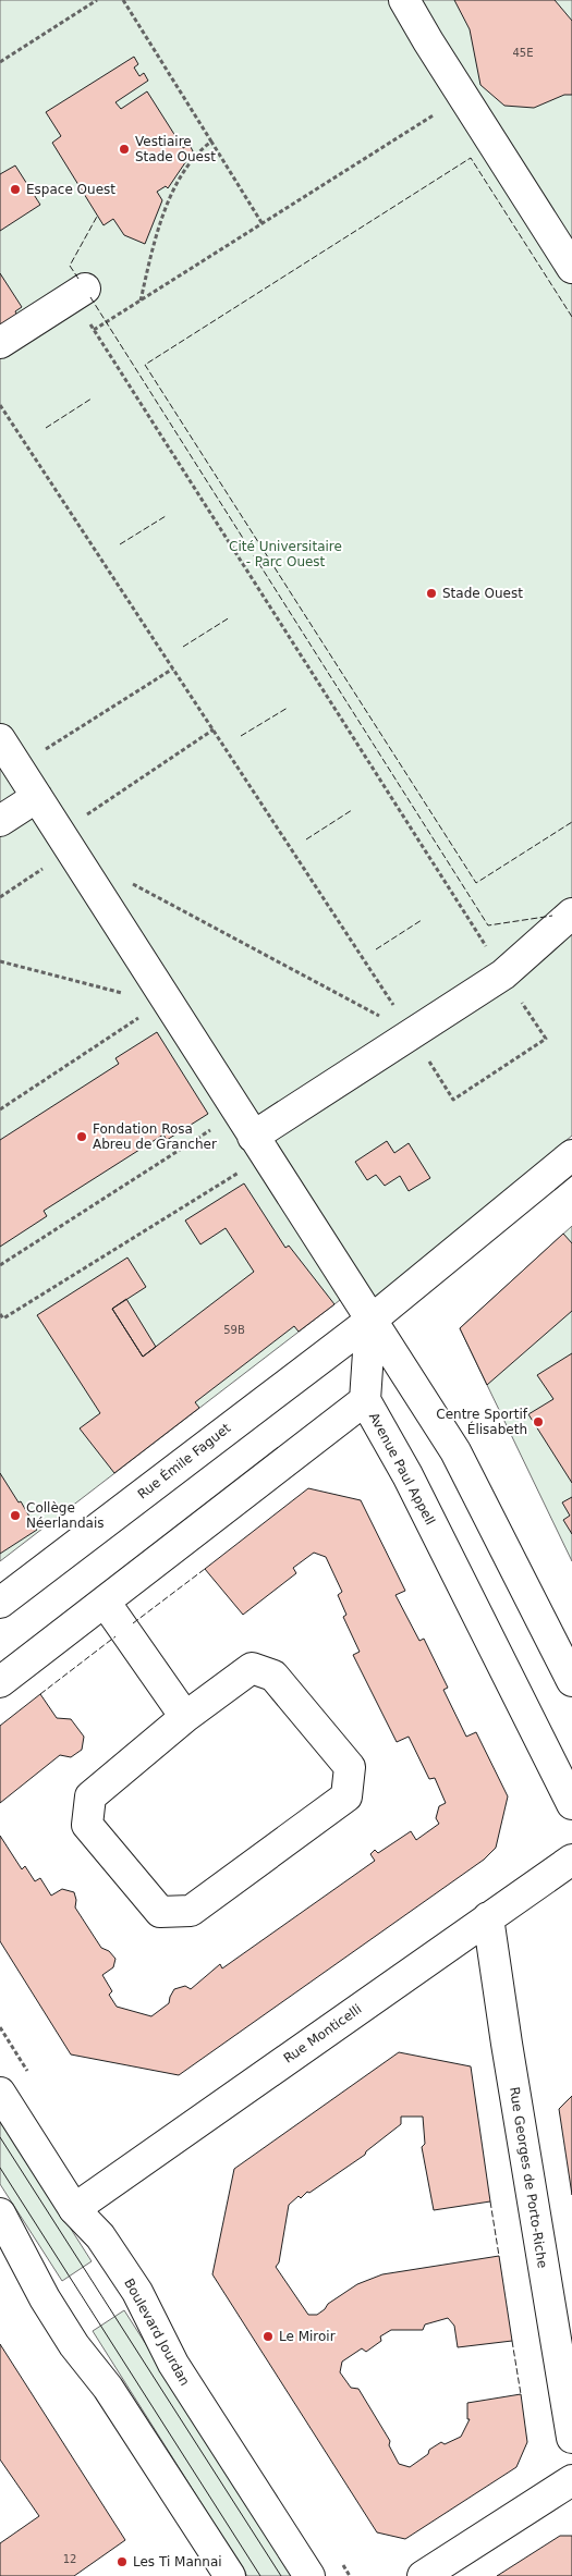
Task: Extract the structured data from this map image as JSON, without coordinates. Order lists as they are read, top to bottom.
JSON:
{
  "streets": {
    "street": [
      "Rue Émile Faguet",
      "Avenue Paul Appell",
      "Rue Monticelli",
      "Rue Georges de Porto-Riche",
      "Boulevard Jourdan"
    ]
  },
  "crossings": [
    ["Rue Émile Faguet", "Avenue Paul Appell"],
    ["Rue Monticelli", "Rue Georges de Porto-Riche"],
    ["Rue Monticelli", "Boulevard Jourdan"]
  ],
  "parks": ["Cité Universitaire - Parc Ouest"],
  "places": [
    "Vestiaire Stade Ouest",
    "Espace Ouest",
    "Stade Ouest",
    "Fondation Rosa Abreu de Grancher",
    "Centre Sportif Élisabeth",
    "Collège Néerlandais",
    "Le Miroir",
    "Les Ti Mannai"
  ],
  "house_numbers": ["45E", "59B", "12"]
}
